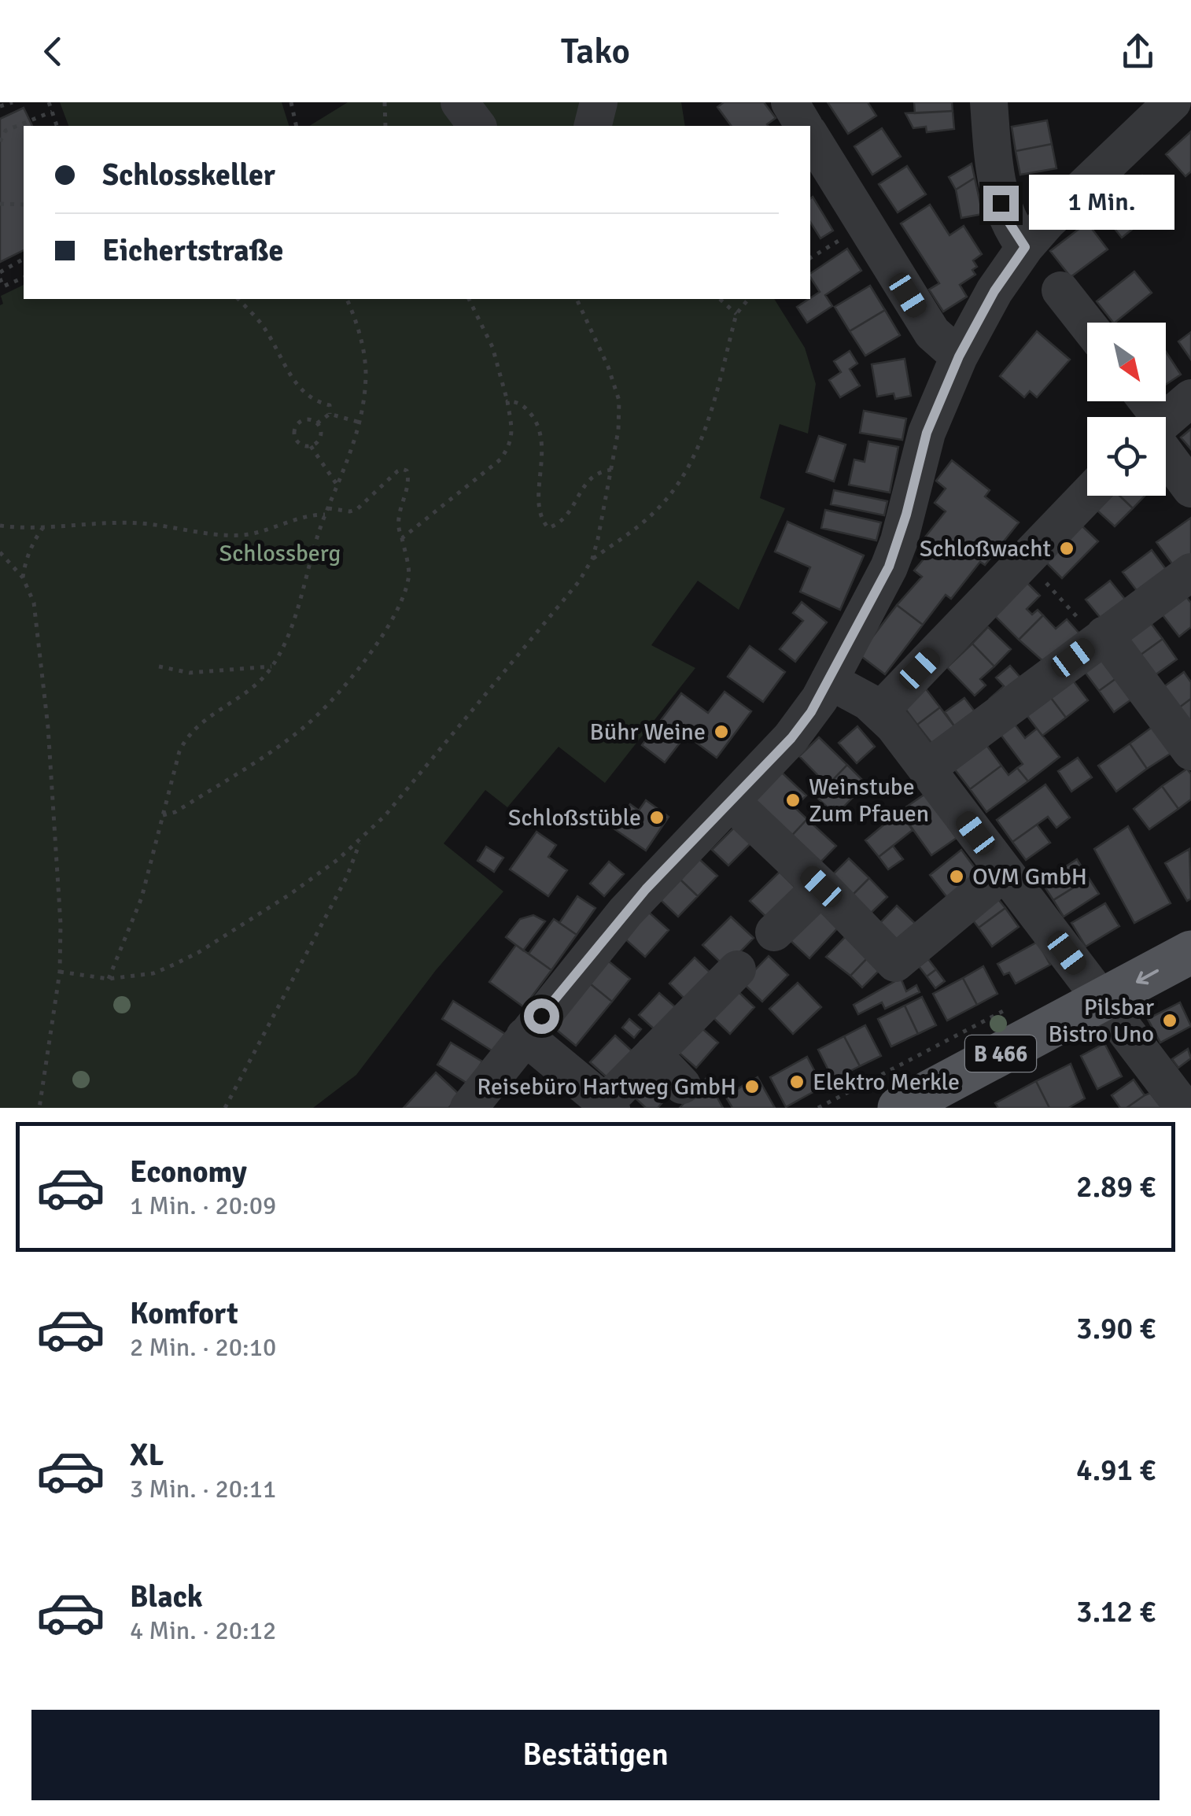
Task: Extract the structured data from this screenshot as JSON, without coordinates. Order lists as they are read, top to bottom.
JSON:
{
  "streets": {
    "main road": ["B 466"]
  },
  "parks": ["Schlossberg"],
  "places": [
    "Schloßwacht",
    "Bühr Weine",
    "Weinstube Zum Pfauen",
    "Schloßstüble",
    "OVM GmbH",
    "Pilsbar Bistro Uno",
    "Elektro Merkle",
    "Reisebüro Hartweg GmbH"
  ],
  "north": "bottom right",
  "page": {
    "header": "Tako",
    "banner": ["Schlosskeller", "Eichertstraße"],
    "bubble": "1 Min.",
    "list": [
      {
        "name": "Economy",
        "note": "1 Min. · 20:09",
        "value": "2.89 €"
      },
      {
        "name": "Komfort",
        "note": "2 Min. · 20:10",
        "value": "3.90 €"
      },
      {
        "name": "XL",
        "note": "3 Min. · 20:11",
        "value": "4.91 €"
      },
      {
        "name": "Black",
        "note": "4 Min. · 20:12",
        "value": "3.12 €"
      }
    ],
    "buttons": "Bestätigen"
  }
}
